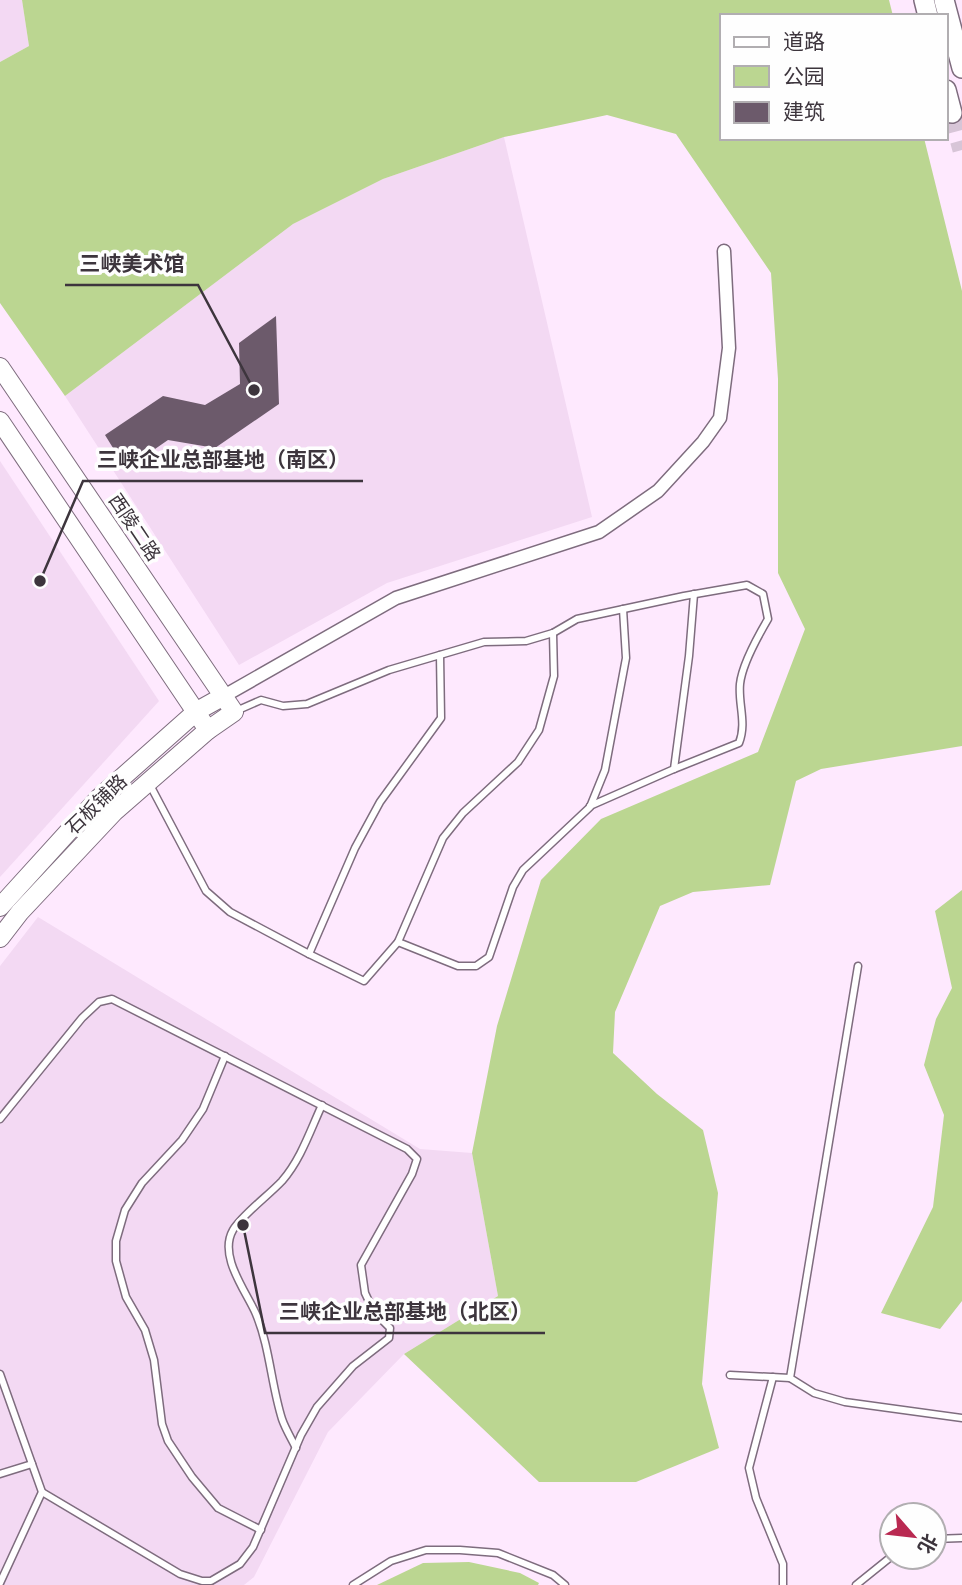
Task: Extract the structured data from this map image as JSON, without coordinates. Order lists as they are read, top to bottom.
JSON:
{
  "streets": {
    "main road": ["西陵二路", "石板铺路"]
  },
  "crossings": [
    ["西陵二路", "石板铺路"]
  ],
  "places": ["三峡美术馆", "三峡企业总部基地（南区）", "三峡企业总部基地（北区）"],
  "legend": ["道路", "公园", "建筑"],
  "north": "bottom right"
}
